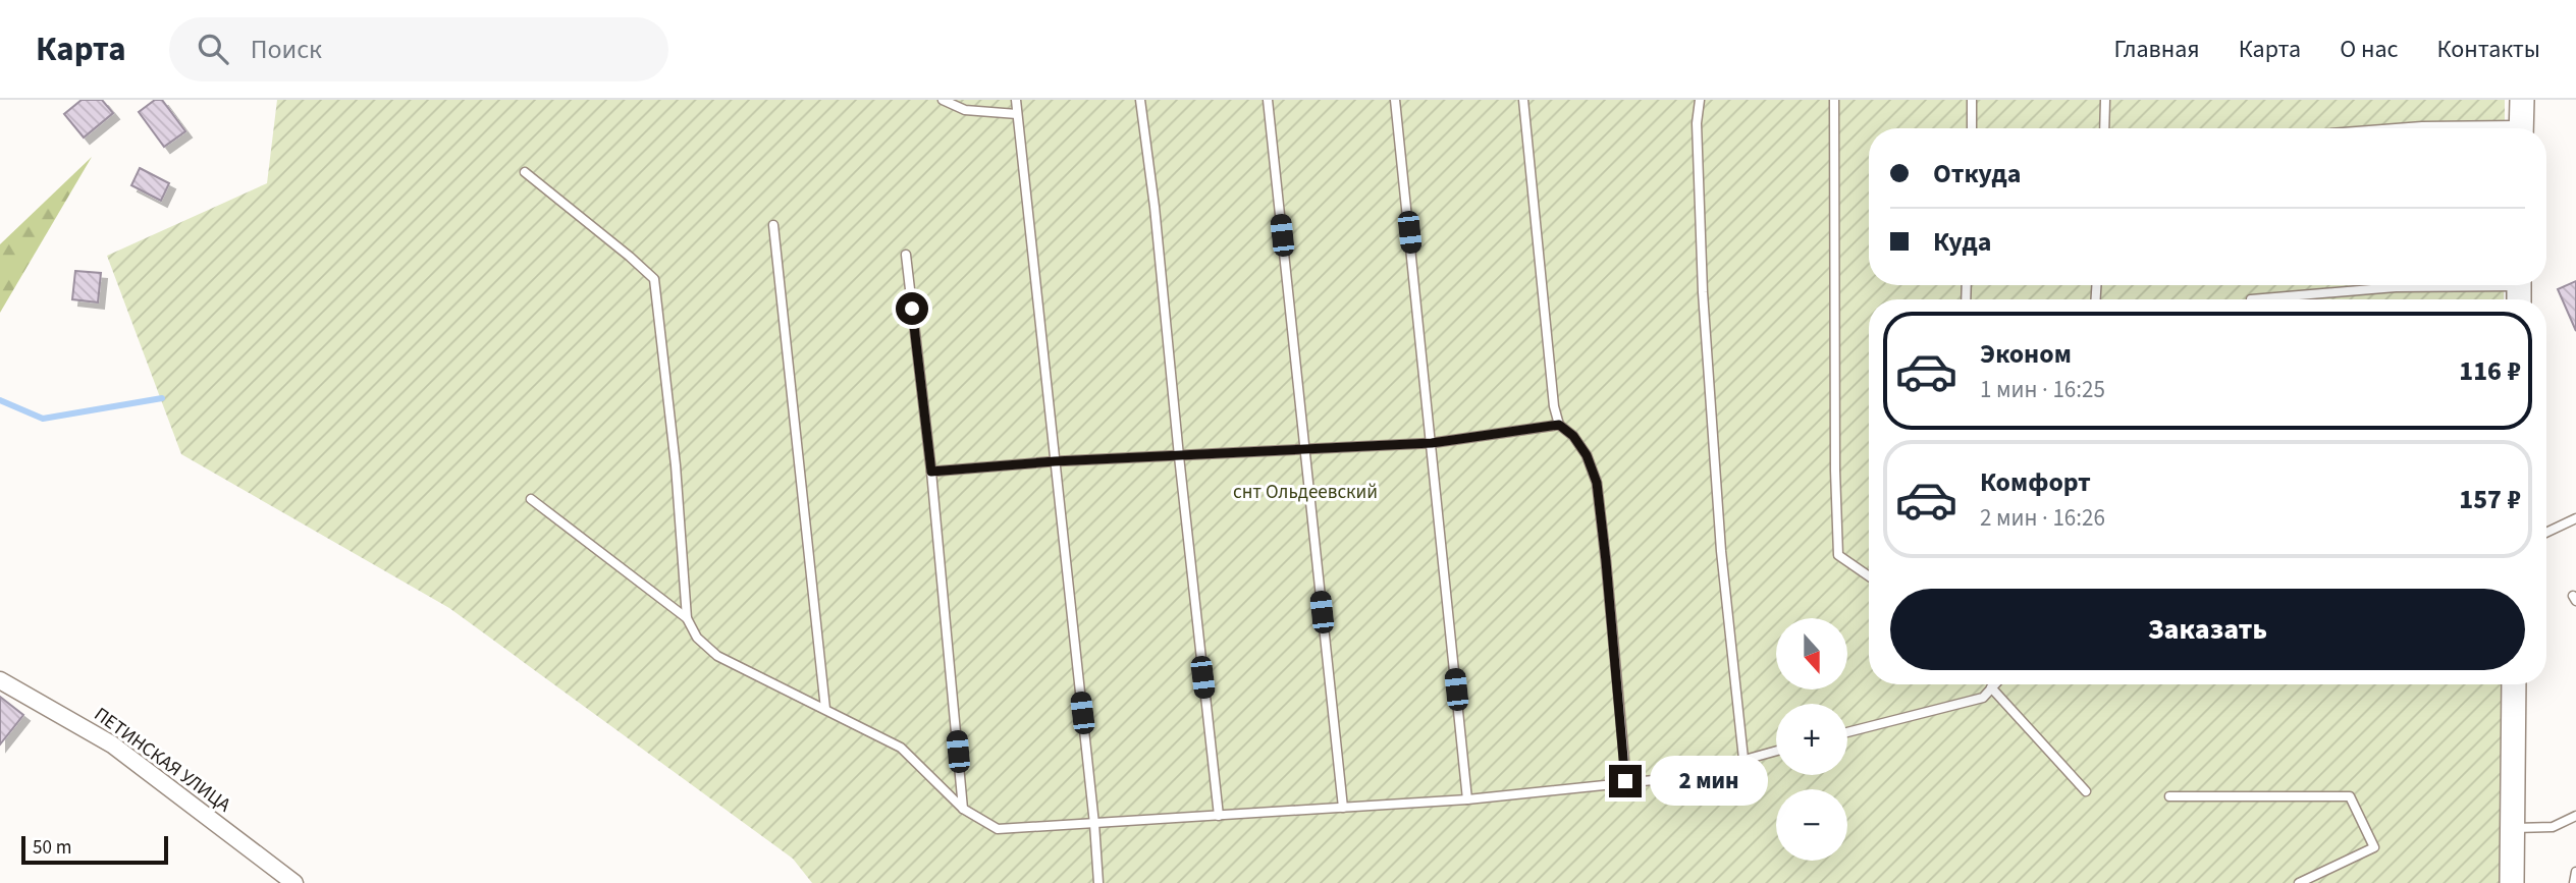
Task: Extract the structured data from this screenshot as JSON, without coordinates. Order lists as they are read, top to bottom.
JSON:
{
  "streets": {
    "street": ["ПЕТИНСКАЯ УЛИЦА"]
  },
  "parks": ["снт Ольдеевский"],
  "scale_bar": "50 m",
  "north": "bottom",
  "page": {
    "header": "Карта",
    "search": "Поиск",
    "nav": [
      "Главная",
      "Карта",
      "О нас",
      "Контакты"
    ],
    "banner": ["Откуда", "Куда"],
    "list": [
      {
        "name": "Эконом",
        "note": "1 мин · 16:25",
        "value": "116 ₽"
      },
      {
        "name": "Комфорт",
        "note": "2 мин · 16:26",
        "value": "157 ₽"
      }
    ],
    "buttons": "Заказать",
    "map_buttons": ["+", "−"],
    "bubble": "2 мин",
    "scale": "50 m"
  }
}
